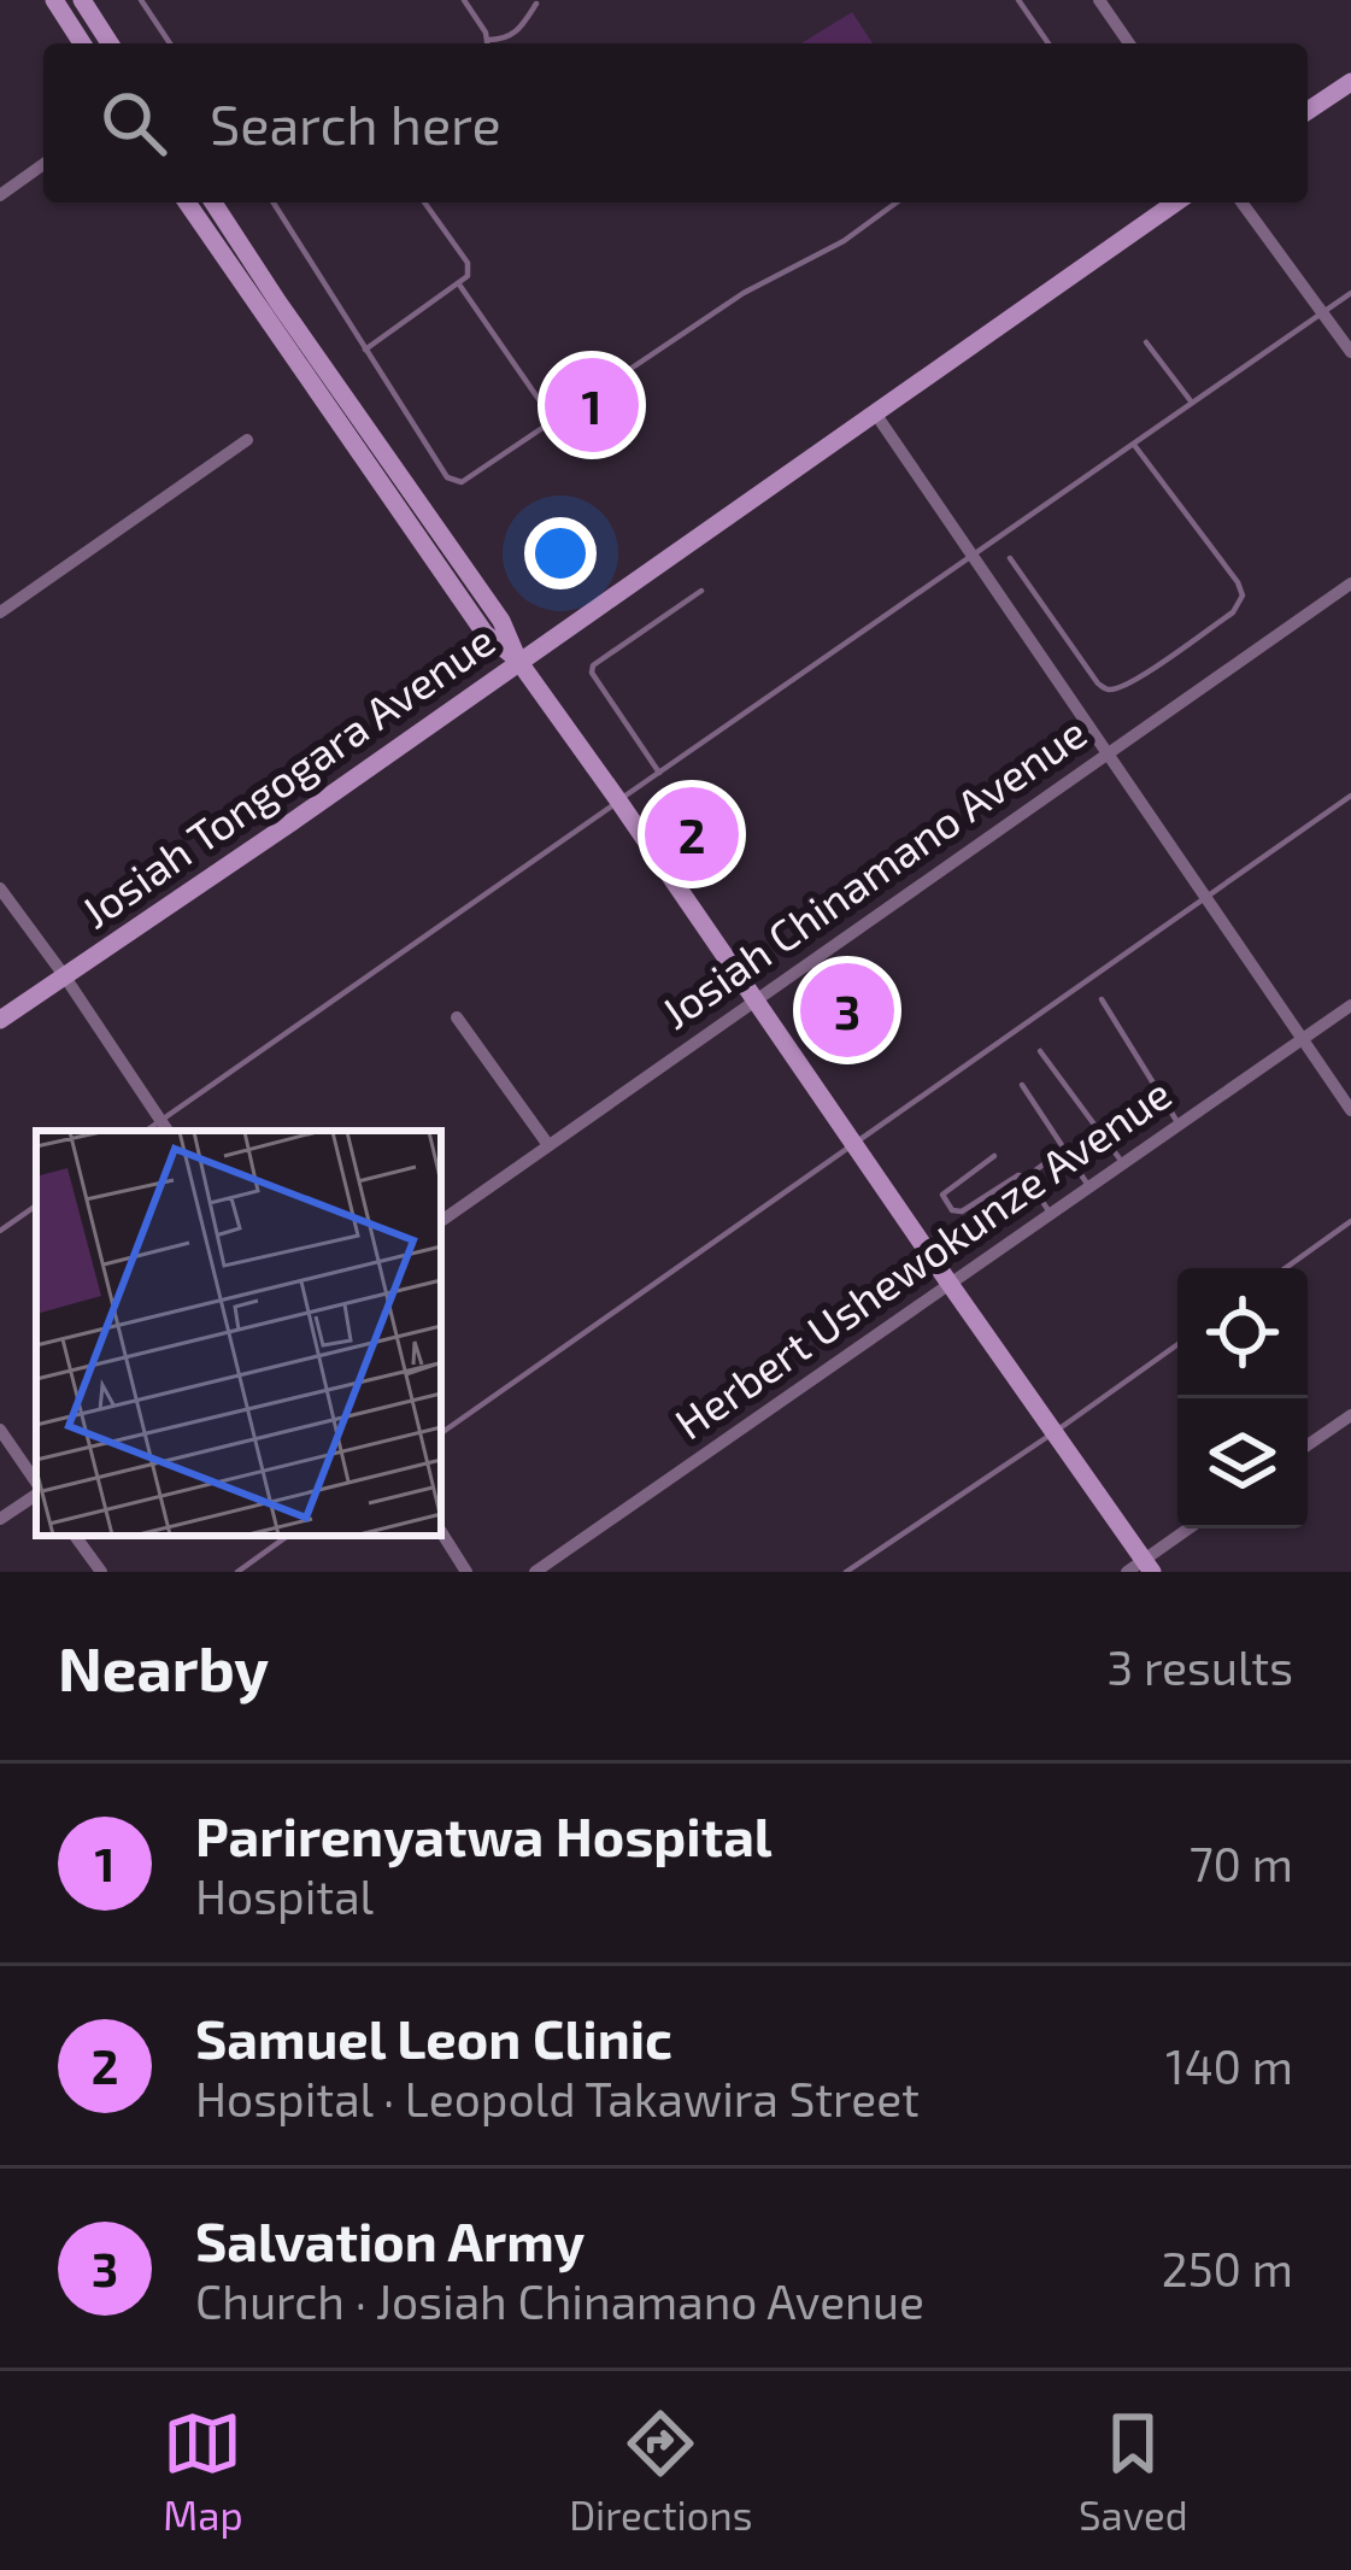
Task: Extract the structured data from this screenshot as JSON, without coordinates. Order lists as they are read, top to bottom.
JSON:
{
  "streets": {
    "main road": ["Josiah Tongogara Avenue"],
    "street": ["Josiah Chinamano Avenue", "Herbert Ushewokunze Avenue"]
  },
  "page": {
    "search": "Search here",
    "pins": ["1", "2", "3"],
    "heading": ["Nearby", "3 results"],
    "list": [
      {
        "mark": "1",
        "name": "Parirenyatwa Hospital",
        "note": "Hospital",
        "value": "70 m"
      },
      {
        "mark": "2",
        "name": "Samuel Leon Clinic",
        "note": "Hospital · Leopold Takawira Street",
        "value": "140 m"
      },
      {
        "mark": "3",
        "name": "Salvation Army",
        "note": "Church · Josiah Chinamano Avenue",
        "value": "250 m"
      }
    ],
    "nav": ["Map", "Directions", "Saved"]
  }
}
